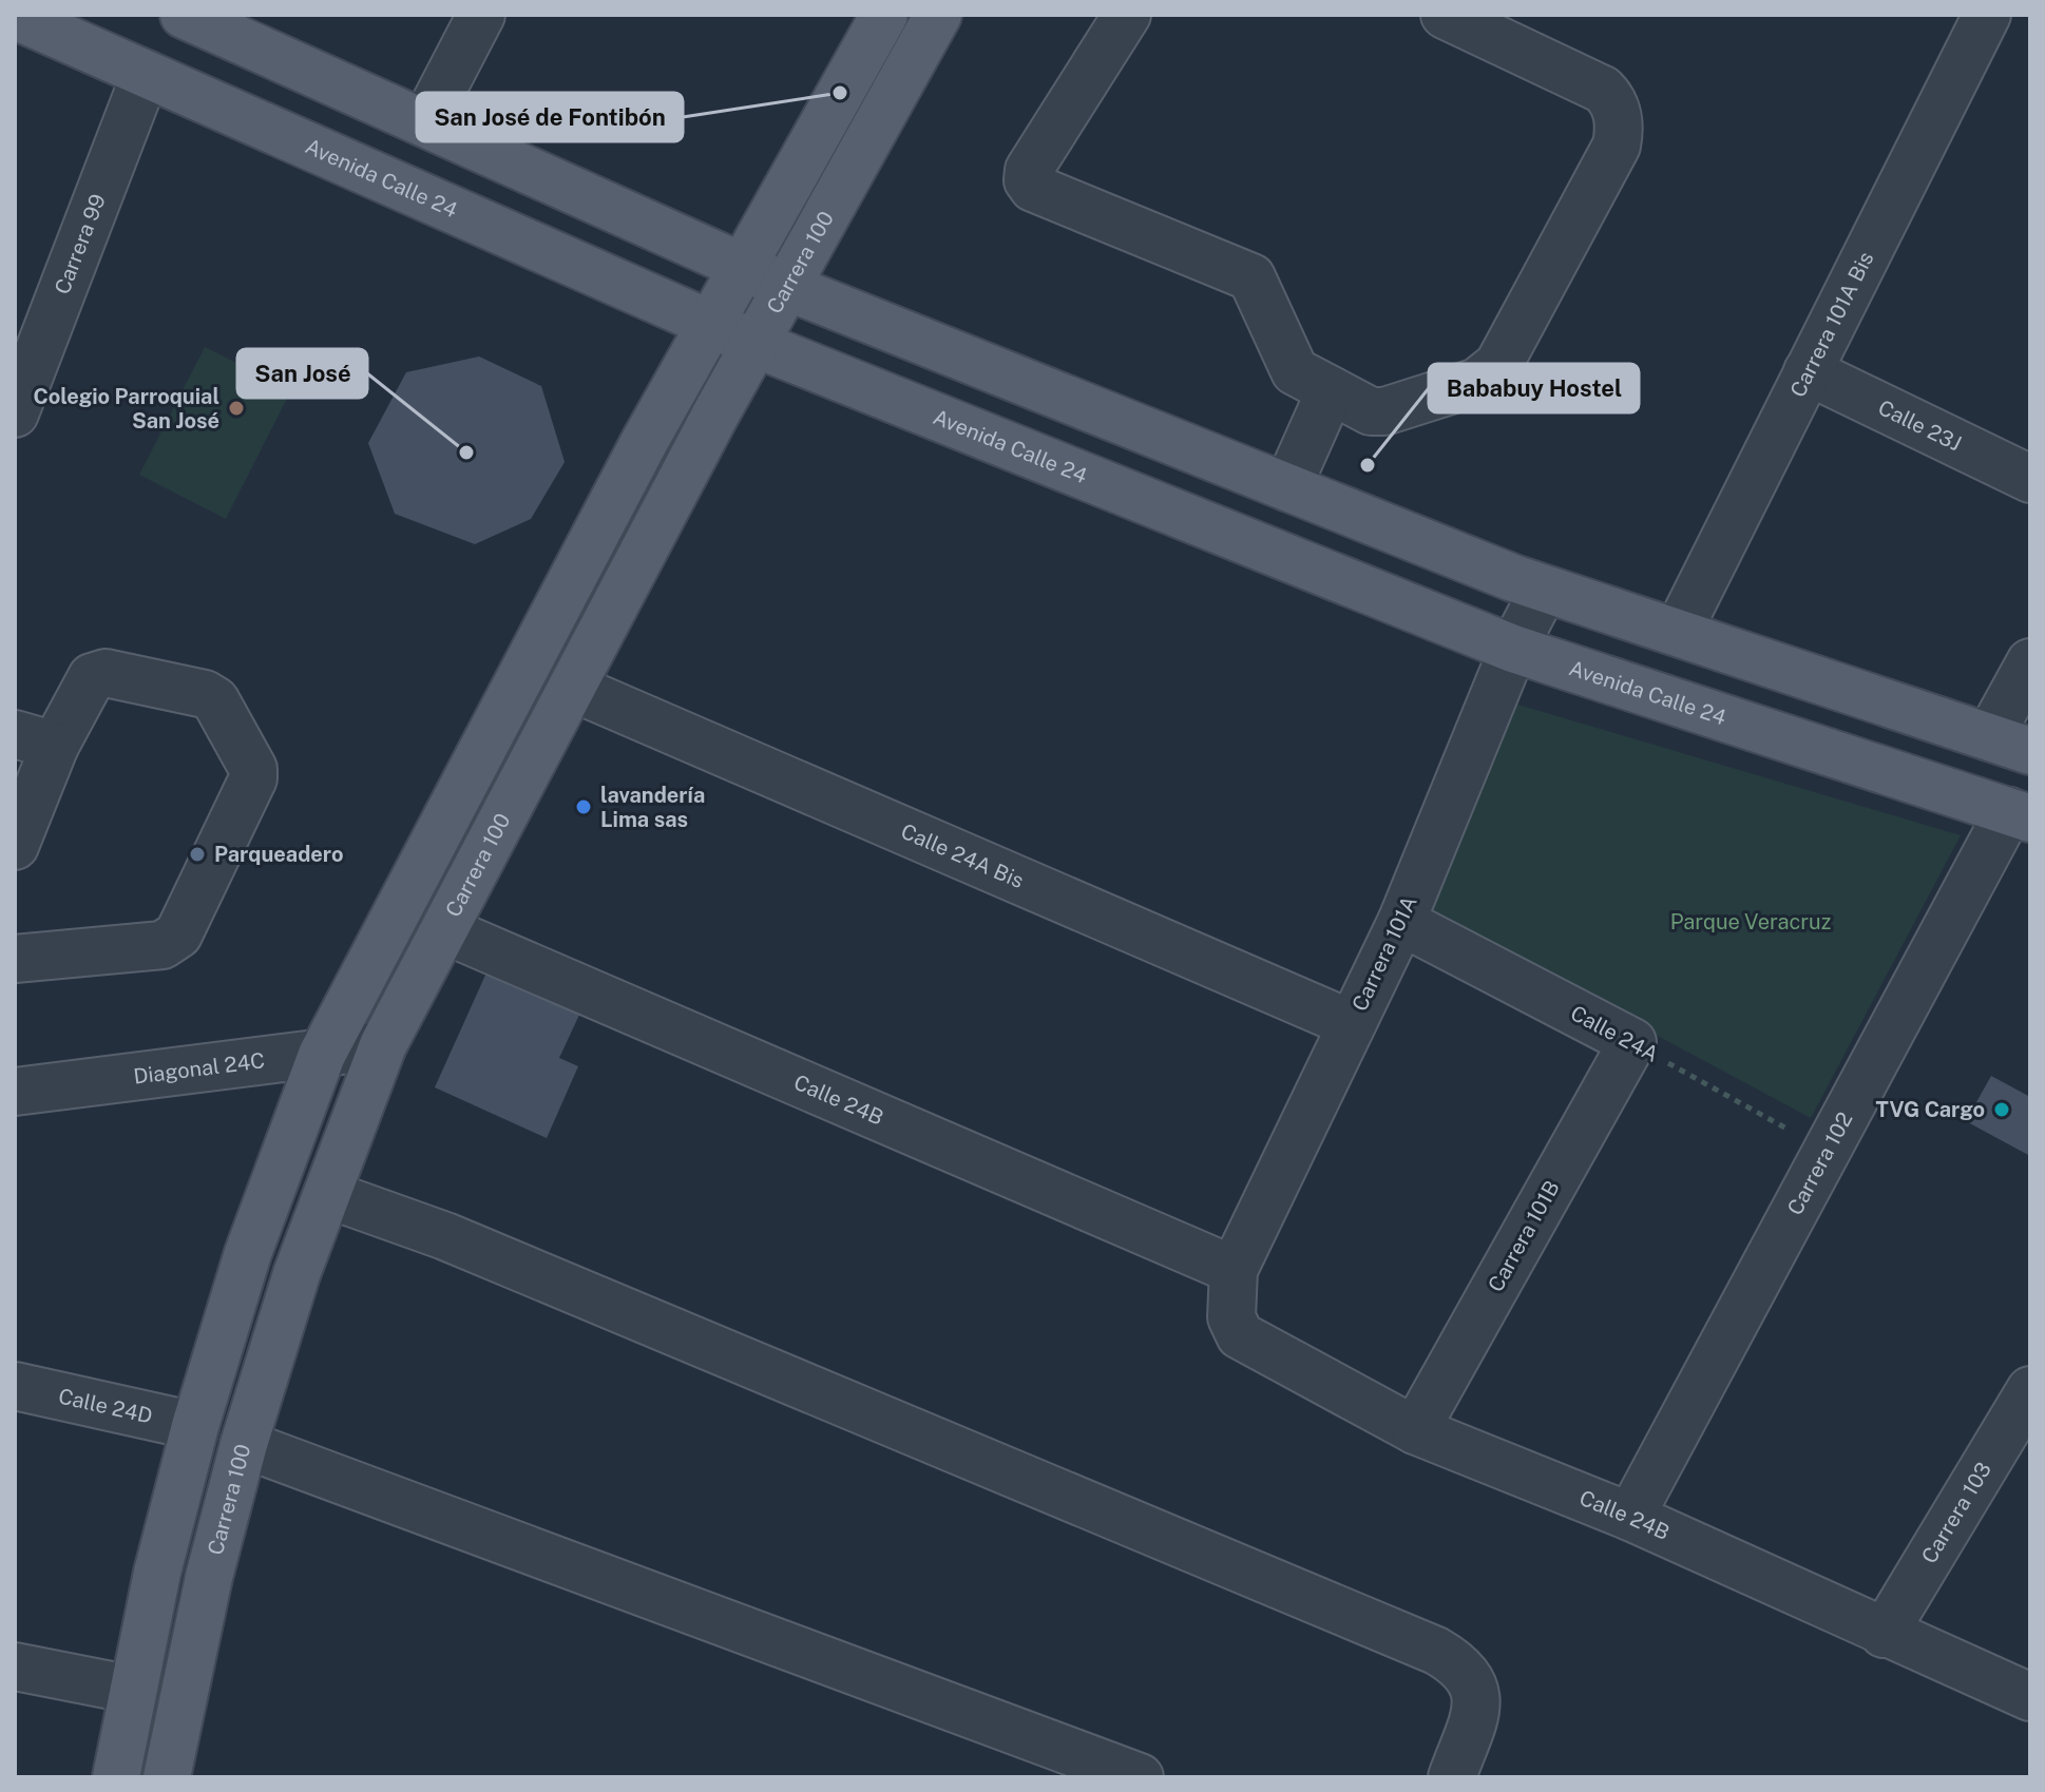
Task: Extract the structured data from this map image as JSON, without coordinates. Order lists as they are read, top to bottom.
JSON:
{
  "streets": {
    "main road": ["Avenida Calle 24", "Carrera 100"],
    "street": [
      "Carrera 99",
      "Carrera 101A Bis",
      "Calle 23J",
      "Calle 24A Bis",
      "Carrera 101A",
      "Calle 24A",
      "Diagonal 24C",
      "Calle 24B",
      "Carrera 102",
      "Carrera 101B",
      "Calle 24D",
      "Carrera 103"
    ]
  },
  "crossings": [
    ["Avenida Calle 24", "Carrera 99"],
    ["Avenida Calle 24", "Carrera 100"],
    ["Avenida Calle 24", "Carrera 101A"],
    ["Avenida Calle 24", "Carrera 102"],
    ["Carrera 100", "Calle 24A Bis"],
    ["Carrera 100", "Diagonal 24C"],
    ["Carrera 100", "Calle 24B"],
    ["Carrera 101A Bis", "Calle 23J"],
    ["Calle 24A Bis", "Carrera 101A"],
    ["Carrera 101A", "Calle 24A"],
    ["Carrera 101A", "Calle 24B"],
    ["Calle 24A", "Carrera 102"],
    ["Calle 24A", "Carrera 101B"],
    ["Calle 24B", "Carrera 102"],
    ["Calle 24B", "Carrera 101B"],
    ["Calle 24B", "Carrera 103"]
  ],
  "parks": ["Parque Veracruz"],
  "places": [
    "San José de Fontibón",
    "Colegio Parroquial San José",
    "San José",
    "Bababuy Hostel",
    "lavandería Lima sas",
    "Parqueadero",
    "TVG Cargo"
  ]
}
